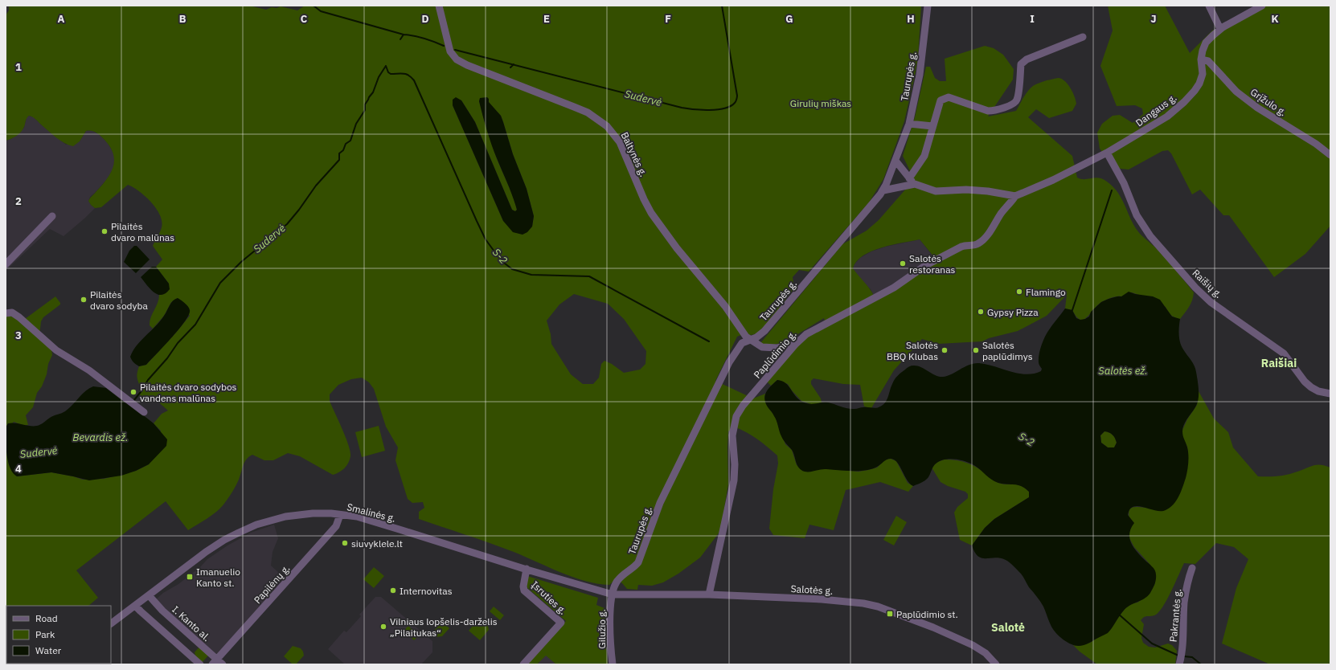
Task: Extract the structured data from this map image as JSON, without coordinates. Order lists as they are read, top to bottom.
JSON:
{
  "streets": {
    "street": [
      "Taurupės g.",
      "Grįžulo g.",
      "Dangaus g.",
      "Baltynės g.",
      "Raišių g.",
      "Paplūdimio g.",
      "Smalinės g.",
      "Papilėnų g.",
      "Salotės g.",
      "Įsruties g.",
      "Pakrantės g.",
      "I. Kanto al.",
      "Gilužio g."
    ]
  },
  "crossings": [
    ["Taurupės g.", "Baltynės g."],
    ["Taurupės g.", "Smalinės g."],
    ["Taurupės g.", "Salotės g."],
    ["Taurupės g.", "Gilužio g."],
    ["Grįžulo g.", "Dangaus g."],
    ["Dangaus g.", "Raišių g."],
    ["Dangaus g.", "Paplūdimio g."],
    ["Paplūdimio g.", "Salotės g."],
    ["Smalinės g.", "Papilėnų g."],
    ["Smalinės g.", "Salotės g."],
    ["Smalinės g.", "Įsruties g."],
    ["Smalinės g.", "I. Kanto al."],
    ["Smalinės g.", "Gilužio g."],
    ["Papilėnų g.", "I. Kanto al."],
    ["Salotės g.", "Gilužio g."]
  ],
  "districts": ["Raišiai", "Salotė"],
  "water": [
    "Sudervė",
    "S-2",
    "Salotės ež.",
    "Bevardis ež."
  ],
  "parks": ["Girulių miškas"],
  "places": {
    "other": [
      "Pilaitės dvaro malūnas",
      "Salotės restoranas",
      "Flamingo",
      "Pilaitės dvaro sodyba",
      "Gypsy Pizza",
      "Salotės BBQ Klubas",
      "Salotės paplūdimys",
      "Pilaitės dvaro sodybos vandens malūnas",
      "siuvyklele.lt",
      "Internovitas",
      "Vilniaus lopšelis-darželis „Pilaitukas“"
    ],
    "transit": ["Imanuelio Kanto st.", "Paplūdimio st."]
  },
  "legend": ["Road", "Park", "Water"],
  "grid": {
    "columns": [
      "A",
      "B",
      "C",
      "D",
      "E",
      "F",
      "G",
      "H",
      "I",
      "J",
      "K"
    ],
    "rows": [
      "1",
      "2",
      "3",
      "4"
    ]
  }
}
